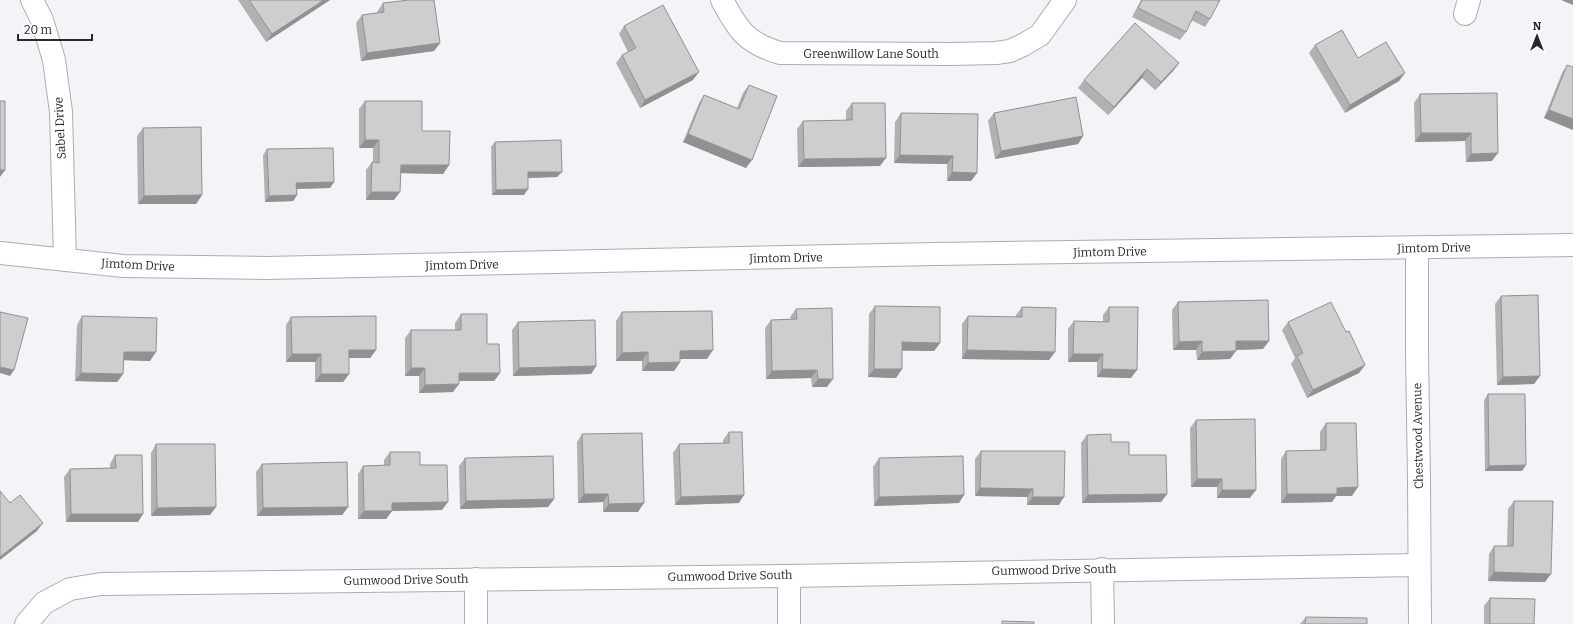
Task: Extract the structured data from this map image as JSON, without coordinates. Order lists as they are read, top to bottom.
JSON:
{
  "streets": {
    "street": [
      "Greenwillow Lane South",
      "Sabel Drive",
      "Jimtom Drive",
      "Chestwood Avenue",
      "Gumwood Drive South"
    ]
  },
  "crossings": [
    ["Sabel Drive", "Jimtom Drive"],
    ["Jimtom Drive", "Chestwood Avenue"],
    ["Chestwood Avenue", "Gumwood Drive South"]
  ],
  "scale_bar": "20 m",
  "north": "top"
}
